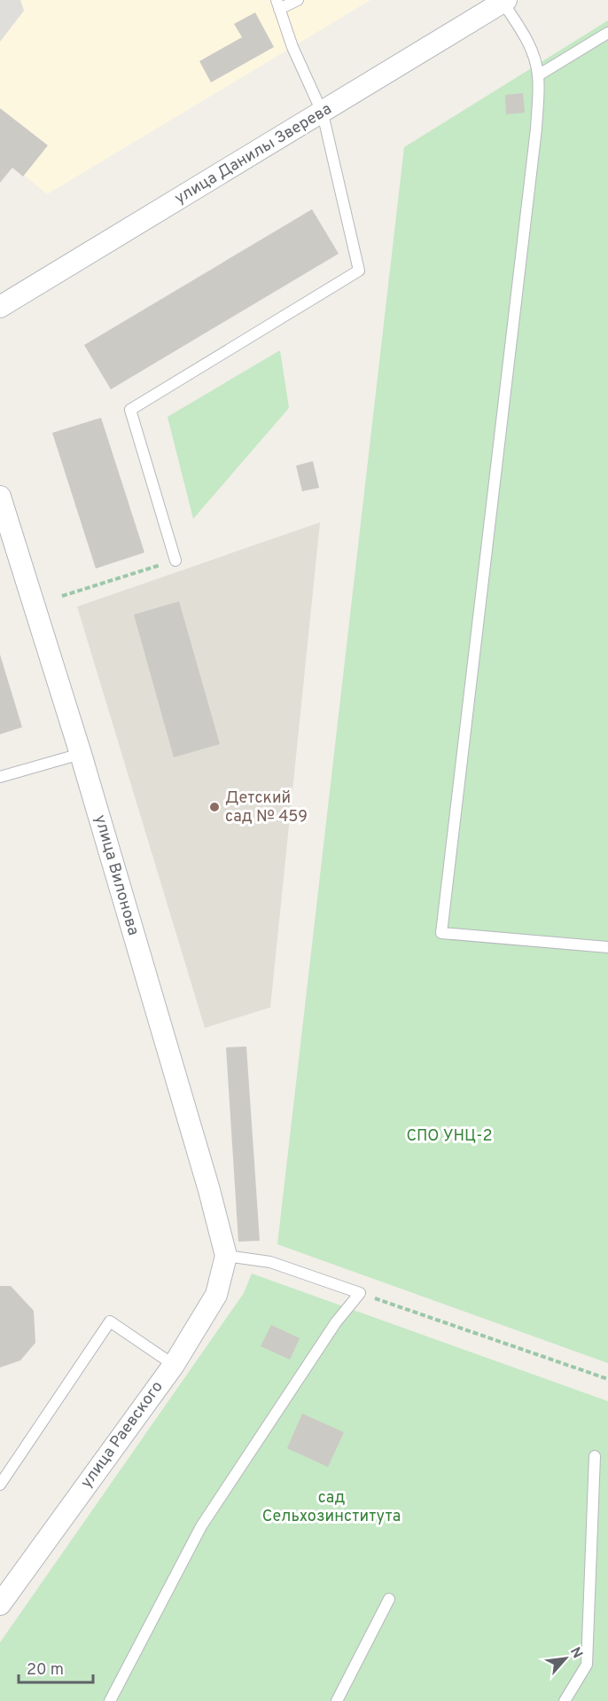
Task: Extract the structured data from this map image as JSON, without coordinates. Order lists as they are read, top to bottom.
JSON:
{
  "streets": {
    "street": ["улица Данилы Зверева", "улица Вилонова", "улица Раевского"]
  },
  "crossings": [
    ["улица Вилонова", "улица Раевского"]
  ],
  "parks": ["СПО УНЦ-2", "сад Сельхозинститута"],
  "places": ["Детский сад № 459"],
  "scale_bar": "20 m",
  "north": "top right"
}
